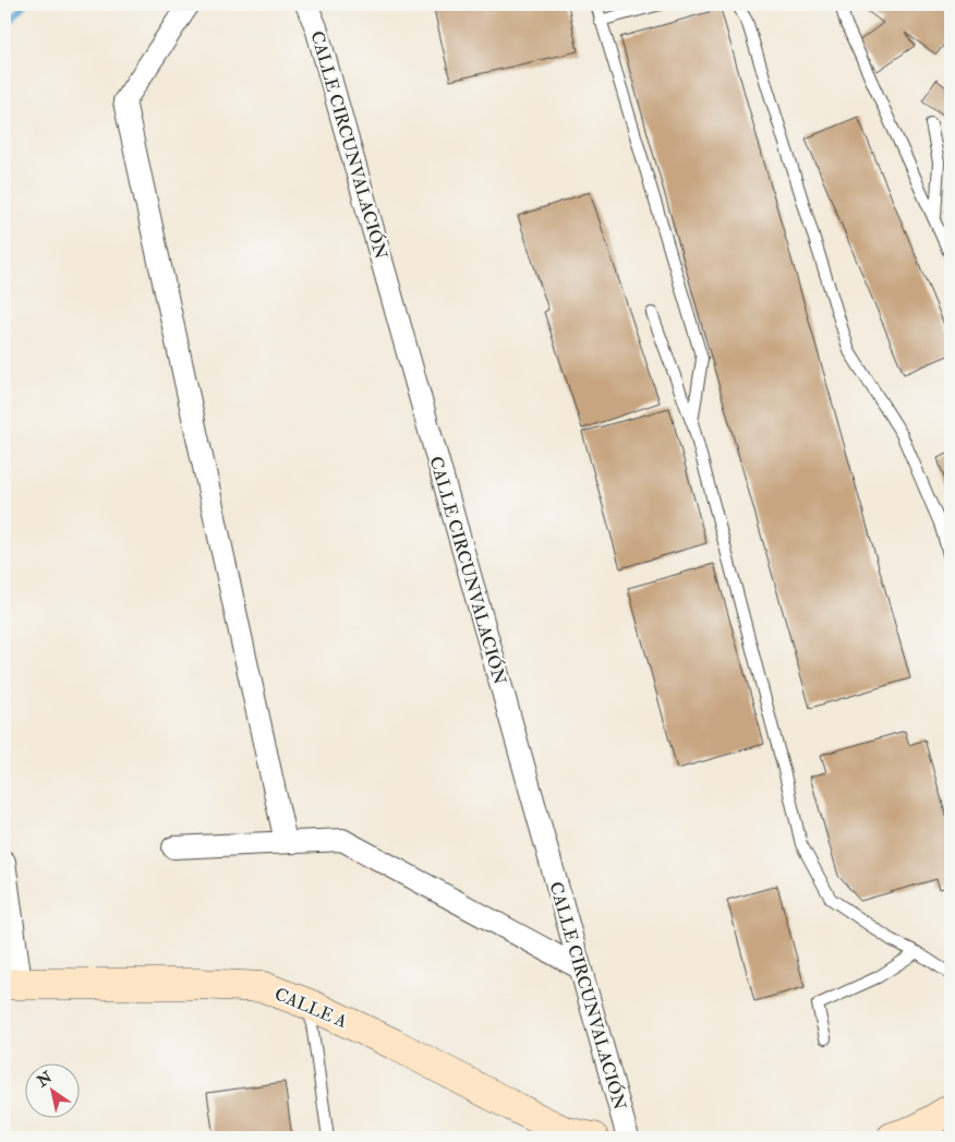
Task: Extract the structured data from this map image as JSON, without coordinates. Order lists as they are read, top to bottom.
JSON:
{
  "streets": {
    "street": ["CALLE CIRCUNVALACIÓN", "CALLE A"]
  },
  "north": "top left"
}
